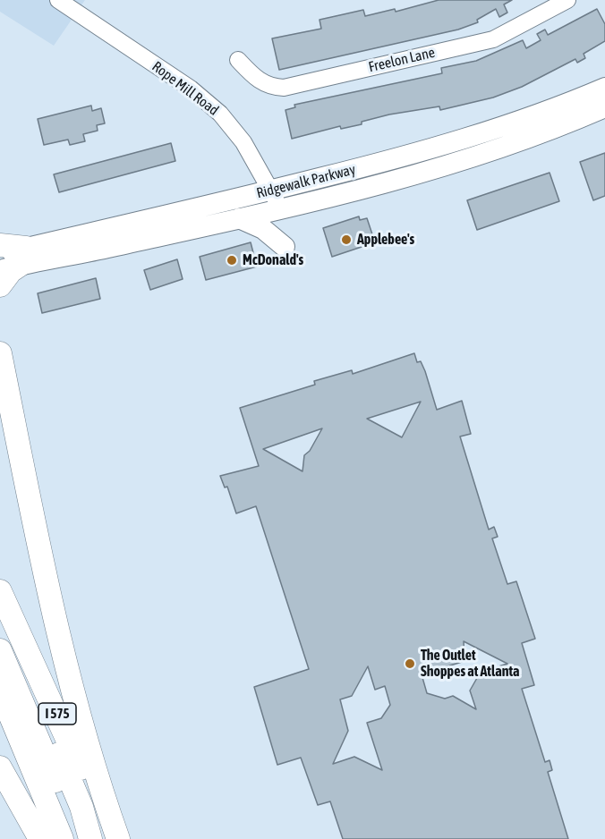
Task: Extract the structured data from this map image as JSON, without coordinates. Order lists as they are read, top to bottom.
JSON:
{
  "streets": {
    "highway": ["I 575"],
    "main road": ["Ridgewalk Parkway"],
    "street": ["Freelon Lane", "Rope Mill Road"]
  },
  "crossings": [
    ["Rope Mill Road", "Ridgewalk Parkway"]
  ],
  "places": ["Applebee's", "McDonald's", "The Outlet Shoppes at Atlanta"]
}
